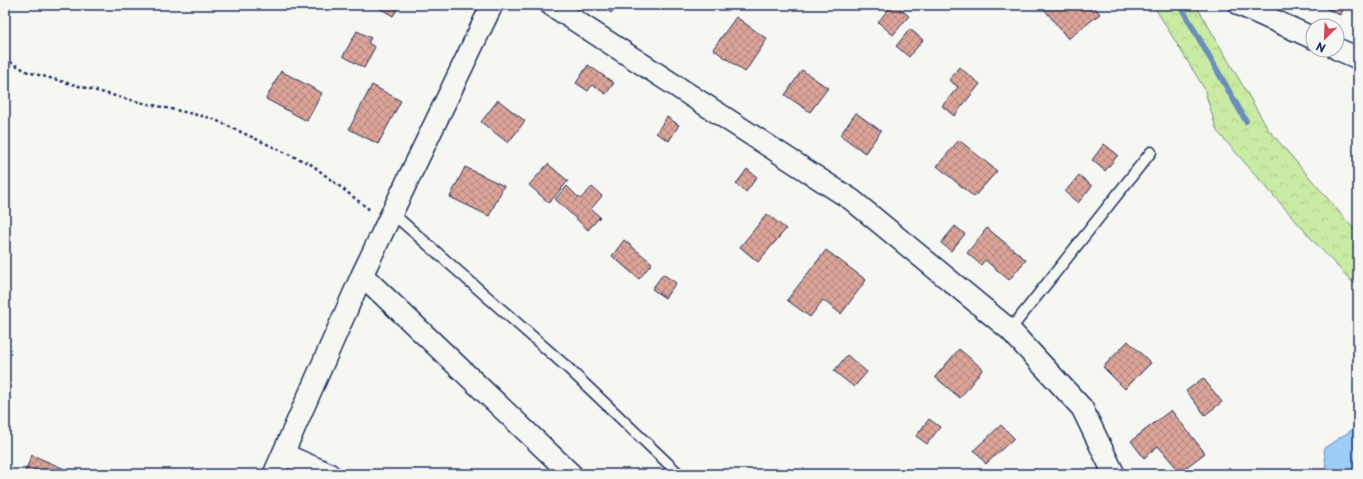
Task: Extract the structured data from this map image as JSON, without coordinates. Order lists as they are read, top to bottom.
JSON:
{
  "north": "bottom left"
}
